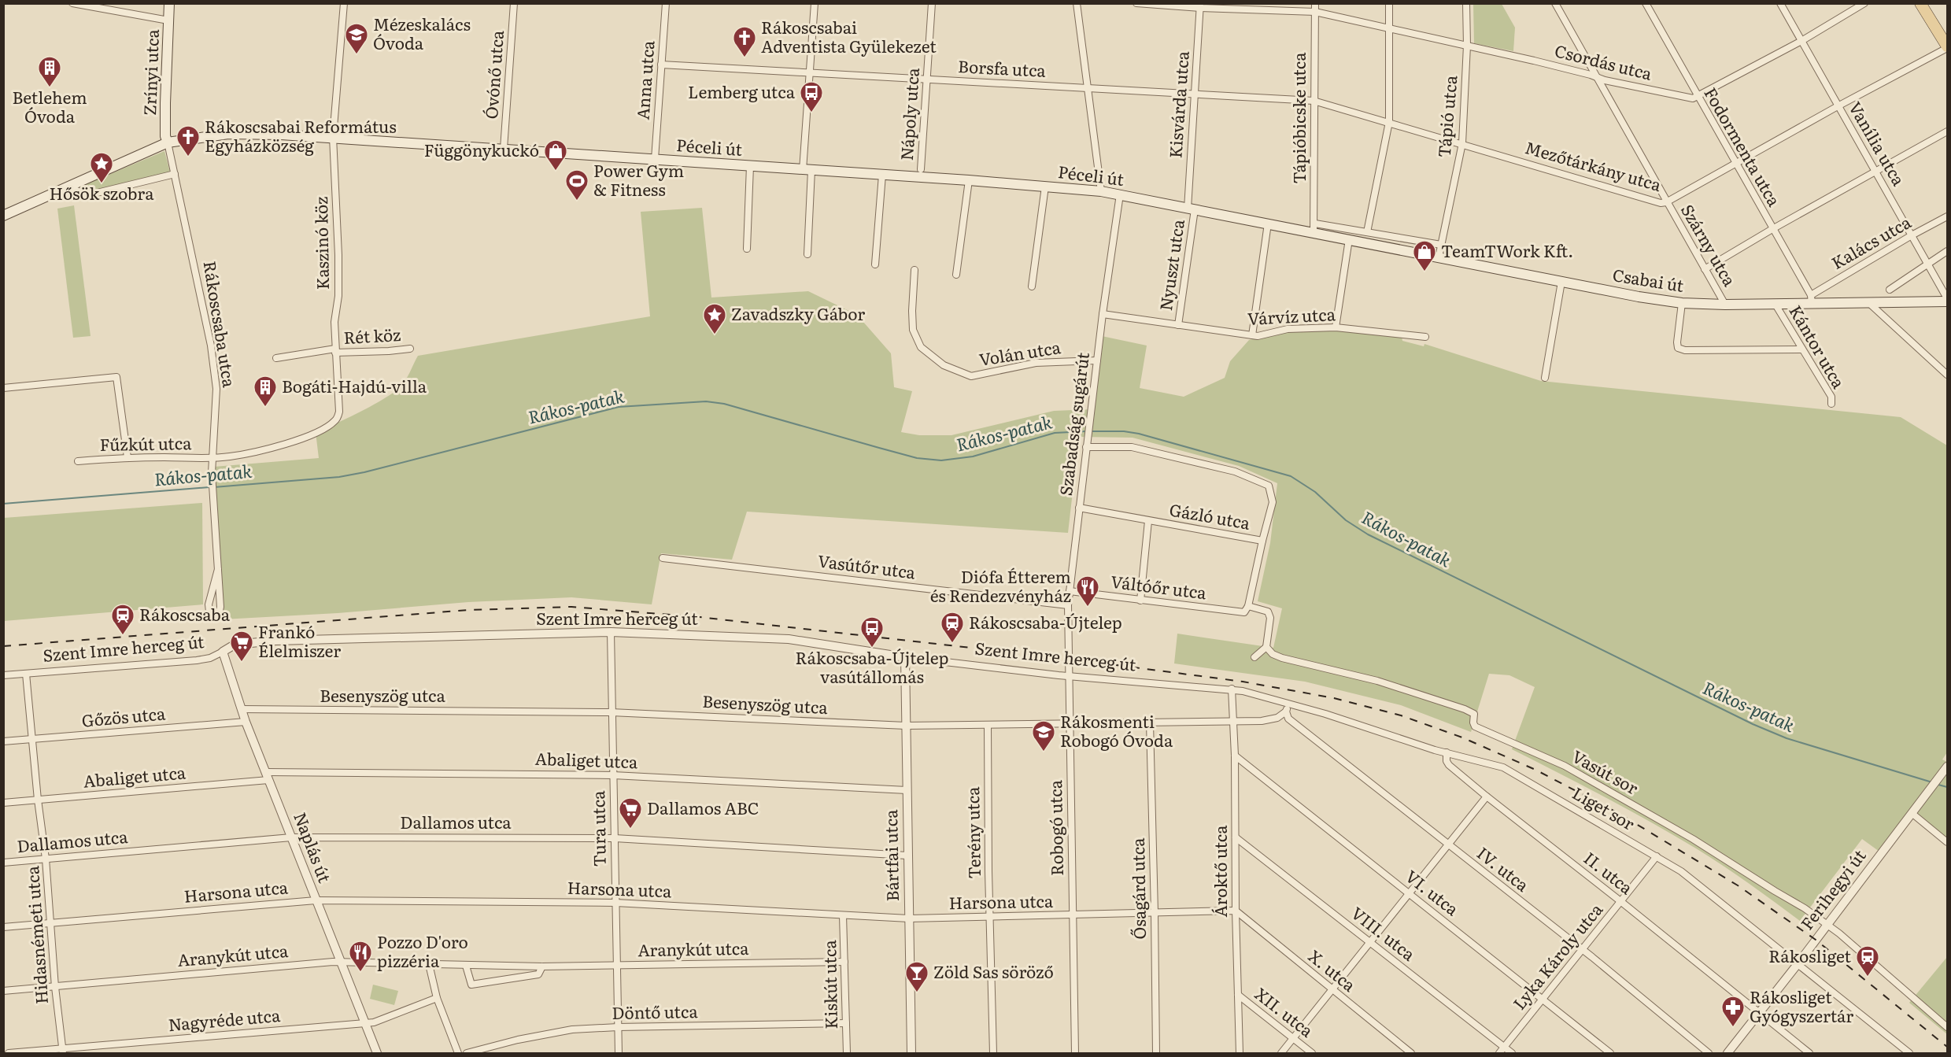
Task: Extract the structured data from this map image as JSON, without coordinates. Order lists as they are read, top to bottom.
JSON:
{
  "streets": {
    "main road": ["Zrínyi utca", "Péceli út", "Csabai út"],
    "street": [
      "Csordás utca",
      "Borsfa utca",
      "Óvónő utca",
      "Anna utca",
      "Kisvárda utca",
      "Nápoly utca",
      "Tápió utca",
      "Tápióbicske utca",
      "Vanília utca",
      "Fodormenta utca",
      "Mezőtárkány utca",
      "Kaszinó köz",
      "Kalács utca",
      "Szárny utca",
      "Nyuszt utca",
      "Várvíz utca",
      "Rákoscsaba utca",
      "Rét köz",
      "Kántor utca",
      "Volán utca",
      "Szabadság sugárút",
      "Fűzkút utca",
      "Gázló utca",
      "Vasútőr utca",
      "Váltóőr utca",
      "Szent Imre herceg út",
      "Besenyszög utca",
      "Gőzös utca",
      "Abaliget utca",
      "Vasút sor",
      "Liget sor",
      "Dallamos utca",
      "Robogó utca",
      "Tura utca",
      "Terény utca",
      "Naplás út",
      "Bártfai utca",
      "IV. utca",
      "Ároktő utca",
      "II. utca",
      "Ősagárd utca",
      "Harsona utca",
      "Ferihegyi út",
      "VI. utca",
      "VIII. utca",
      "Hidasnémeti utca",
      "Aranykút utca",
      "Lyka Károly utca",
      "X. utca",
      "Kiskút utca",
      "Döntő utca",
      "XII. utca",
      "Nagyréde utca"
    ]
  },
  "crossings": [
    ["Csordás utca", "Kisvárda utca"],
    ["Csordás utca", "Tápió utca"],
    ["Csordás utca", "Tápióbicske utca"],
    ["Csordás utca", "Fodormenta utca"],
    ["Csordás utca", "Szárny utca"],
    ["Borsfa utca", "Anna utca"],
    ["Borsfa utca", "Kisvárda utca"],
    ["Borsfa utca", "Nápoly utca"],
    ["Borsfa utca", "Tápióbicske utca"],
    ["Borsfa utca", "Mezőtárkány utca"],
    ["Zrínyi utca", "Péceli út"],
    ["Zrínyi utca", "Rákoscsaba utca"],
    ["Óvónő utca", "Péceli út"],
    ["Anna utca", "Péceli út"],
    ["Kisvárda utca", "Péceli út"],
    ["Kisvárda utca", "Nyuszt utca"],
    ["Tápió utca", "Mezőtárkány utca"],
    ["Tápió utca", "Csabai út"],
    ["Tápióbicske utca", "Péceli út"],
    ["Tápióbicske utca", "Mezőtárkány utca"],
    ["Vanília utca", "Mezőtárkány utca"],
    ["Vanília utca", "Kalács utca"],
    ["Vanília utca", "Csabai út"],
    ["Fodormenta utca", "Mezőtárkány utca"],
    ["Fodormenta utca", "Kalács utca"],
    ["Fodormenta utca", "Csabai út"],
    ["Péceli út", "Kaszinó köz"],
    ["Péceli út", "Nyuszt utca"],
    ["Péceli út", "Csabai út"],
    ["Péceli út", "Rákoscsaba utca"],
    ["Péceli út", "Szabadság sugárút"],
    ["Mezőtárkány utca", "Szárny utca"],
    ["Kaszinó köz", "Rákoscsaba utca"],
    ["Kaszinó köz", "Rét köz"],
    ["Kaszinó köz", "Fűzkút utca"],
    ["Kalács utca", "Csabai út"],
    ["Szárny utca", "Csabai út"],
    ["Nyuszt utca", "Várvíz utca"],
    ["Csabai út", "Kántor utca"],
    ["Várvíz utca", "Szabadság sugárút"],
    ["Rákoscsaba utca", "Fűzkút utca"],
    ["Volán utca", "Szabadság sugárút"],
    ["Szabadság sugárút", "Gázló utca"],
    ["Szabadság sugárút", "Vasútőr utca"],
    ["Szabadság sugárút", "Váltóőr utca"],
    ["Szabadság sugárút", "Robogó utca"],
    ["Szent Imre herceg út", "Liget sor"],
    ["Szent Imre herceg út", "Robogó utca"],
    ["Szent Imre herceg út", "Tura utca"],
    ["Szent Imre herceg út", "Naplás út"],
    ["Szent Imre herceg út", "Bártfai utca"],
    ["Szent Imre herceg út", "Ároktő utca"],
    ["Szent Imre herceg út", "Hidasnémeti utca"],
    ["Besenyszög utca", "Liget sor"],
    ["Besenyszög utca", "Robogó utca"],
    ["Besenyszög utca", "Tura utca"],
    ["Besenyszög utca", "Terény utca"],
    ["Besenyszög utca", "Naplás út"],
    ["Besenyszög utca", "Bártfai utca"],
    ["Besenyszög utca", "IV. utca"],
    ["Besenyszög utca", "Ároktő utca"],
    ["Besenyszög utca", "Ősagárd utca"],
    ["Gőzös utca", "Naplás út"],
    ["Gőzös utca", "Hidasnémeti utca"],
    ["Abaliget utca", "Tura utca"],
    ["Abaliget utca", "Naplás út"],
    ["Abaliget utca", "Bártfai utca"],
    ["Abaliget utca", "Hidasnémeti utca"],
    ["Vasút sor", "Ferihegyi út"],
    ["Liget sor", "IV. utca"],
    ["Liget sor", "Ároktő utca"],
    ["Liget sor", "II. utca"],
    ["Liget sor", "Ferihegyi út"],
    ["Liget sor", "Lyka Károly utca"],
    ["Dallamos utca", "Tura utca"],
    ["Dallamos utca", "Naplás út"],
    ["Dallamos utca", "Bártfai utca"],
    ["Dallamos utca", "Hidasnémeti utca"],
    ["Robogó utca", "Harsona utca"],
    ["Tura utca", "Harsona utca"],
    ["Tura utca", "Aranykút utca"],
    ["Tura utca", "Döntő utca"],
    ["Terény utca", "Harsona utca"],
    ["Naplás út", "Harsona utca"],
    ["Naplás út", "Aranykút utca"],
    ["Naplás út", "Nagyréde utca"],
    ["Bártfai utca", "Harsona utca"],
    ["IV. utca", "Lyka Károly utca"],
    ["Ároktő utca", "Harsona utca"],
    ["Ároktő utca", "VI. utca"],
    ["Ároktő utca", "VIII. utca"],
    ["Ároktő utca", "X. utca"],
    ["Ároktő utca", "XII. utca"],
    ["II. utca", "Ferihegyi út"],
    ["II. utca", "Lyka Károly utca"],
    ["Ősagárd utca", "Harsona utca"],
    ["Harsona utca", "Hidasnémeti utca"],
    ["Harsona utca", "X. utca"],
    ["Harsona utca", "Kiskút utca"],
    ["VI. utca", "Lyka Károly utca"],
    ["VIII. utca", "Lyka Károly utca"],
    ["Hidasnémeti utca", "Aranykút utca"],
    ["Hidasnémeti utca", "Nagyréde utca"],
    ["Aranykút utca", "Kiskút utca"],
    ["Kiskút utca", "Döntő utca"]
  ],
  "water": ["Rákos-patak"],
  "places": {
    "school or university": ["Mézeskalács Óvoda", "Rákosmenti Robogó Óvoda"],
    "church": ["Rákoscsabai Adventista Gyülekezet", "Rákoscsabai Református Egyházközség"],
    "building": ["Betlehem Óvoda", "Bogáti-Hajdú-villa"],
    "bus stop": ["Lemberg utca", "Rákoscsaba-Újtelep vasútállomás"],
    "shop": ["Függönykuckó", "TeamTWork Kft."],
    "place": ["Hősök szobra", "Zavadszky Gábor"],
    "sports": ["Power Gym & Fitness"],
    "restaurant": ["Diófa Étterem és Rendezvényház", "Pozzo D'oro pizzéria"],
    "station": ["Rákoscsaba", "Rákoscsaba-Újtelep", "Rákosliget"],
    "supermarket": ["Frankó Élelmiszer", "Dallamos ABC"],
    "bar": ["Zöld Sas söröző"],
    "pharmacy": ["Rákosliget Gyógyszertár"]
  }
}
